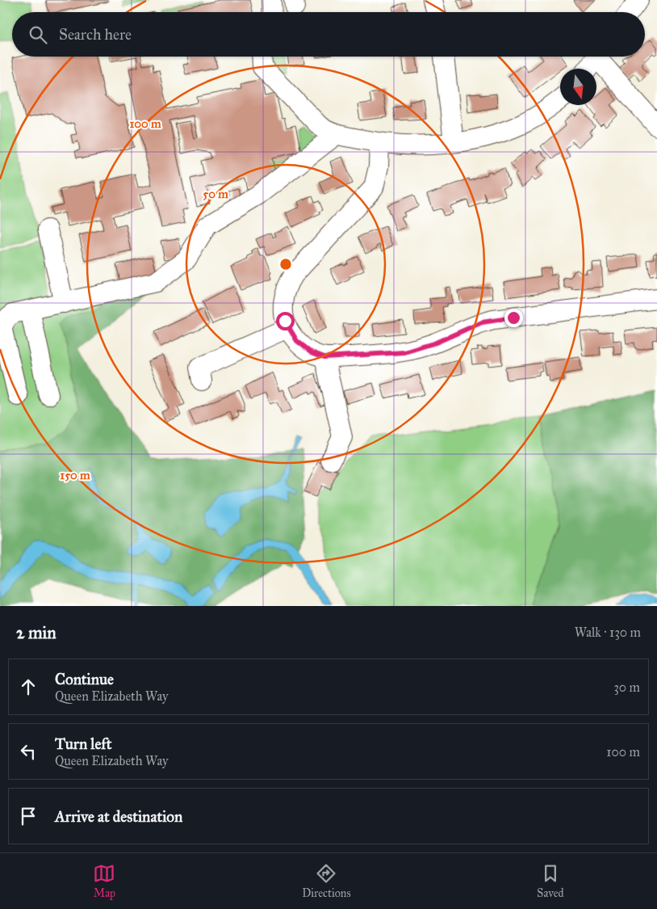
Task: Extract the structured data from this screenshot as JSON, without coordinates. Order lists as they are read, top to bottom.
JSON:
{
  "north": "bottom",
  "page": {
    "search": "Search here",
    "heading": ["2 min", "Walk · 130 m"],
    "list": [
      ["Continue", "Queen Elizabeth Way", "30 m"],
      ["Turn left", "Queen Elizabeth Way", "100 m"],
      "Arrive at destination"
    ],
    "nav": ["Map", "Directions", "Saved"]
  },
  "rings": ["100 m", "50 m", "150 m"]
}
